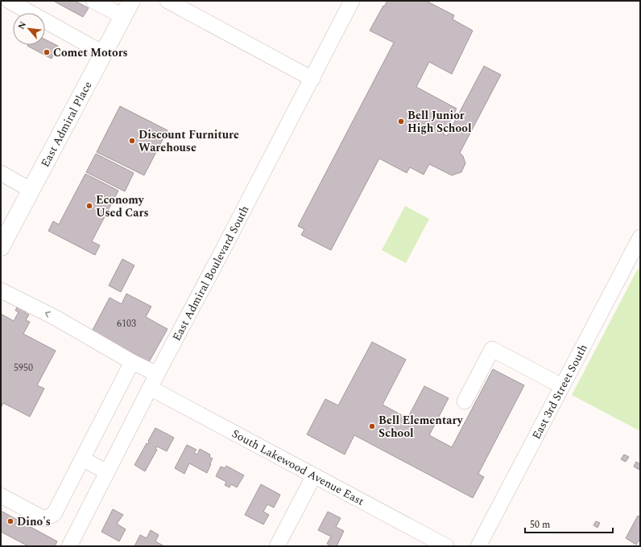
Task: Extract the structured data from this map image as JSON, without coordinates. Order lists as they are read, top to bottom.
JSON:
{
  "streets": {
    "main road": ["East Admiral Place"],
    "street": ["East Admiral Boulevard South", "East 3rd Street South", "South Lakewood Avenue East"]
  },
  "crossings": [
    ["East Admiral Boulevard South", "South Lakewood Avenue East"]
  ],
  "places": [
    "Comet Motors",
    "Bell Junior High School",
    "Discount Furniture Warehouse",
    "Economy Used Cars",
    "Bell Elementary School",
    "Dino's"
  ],
  "house_numbers": ["6103", "5950"],
  "scale_bar": "50 m",
  "north": "top left"
}
